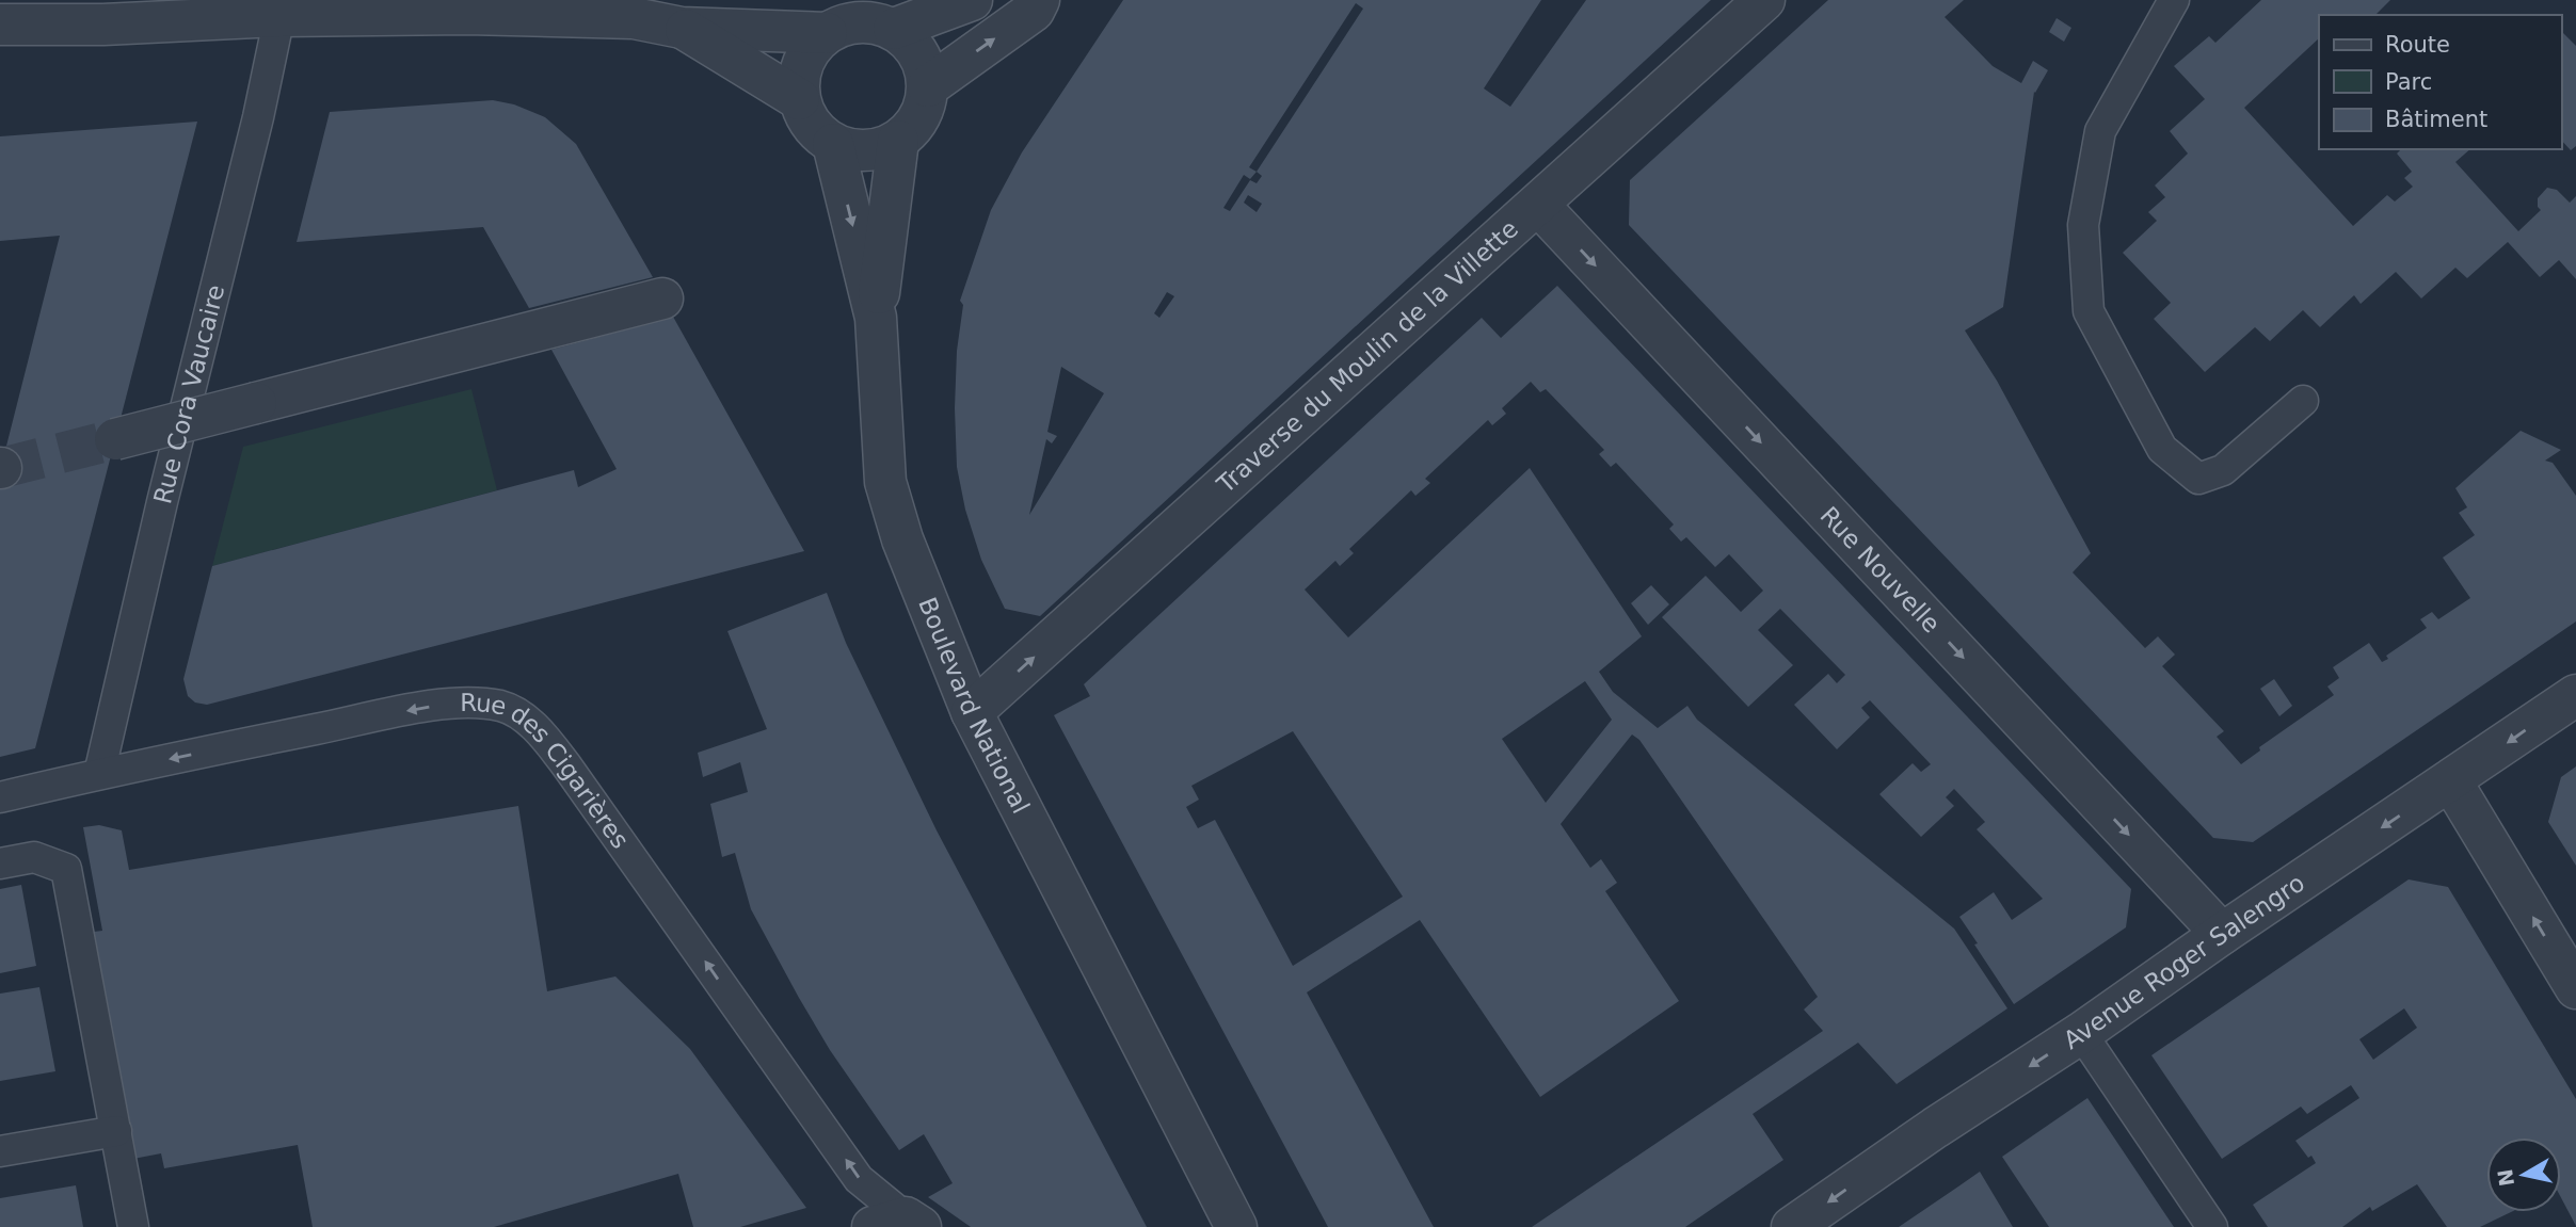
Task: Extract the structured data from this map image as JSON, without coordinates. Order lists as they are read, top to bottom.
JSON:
{
  "streets": {
    "street": [
      "Traverse du Moulin de la Villette",
      "Rue Nouvelle",
      "Boulevard National",
      "Avenue Roger Salengro"
    ],
    "lane": ["Rue Cora Vaucaire", "Rue des Cigarières"]
  },
  "crossings": [
    ["Traverse du Moulin de la Villette", "Rue Nouvelle"],
    ["Traverse du Moulin de la Villette", "Boulevard National"],
    ["Rue Cora Vaucaire", "Rue des Cigarières"],
    ["Rue Nouvelle", "Avenue Roger Salengro"]
  ],
  "one_way": [
    "Traverse du Moulin de la Villette",
    "Rue Nouvelle",
    "Rue des Cigarières",
    "Avenue Roger Salengro"
  ],
  "legend": ["Route", "Parc", "Bâtiment"],
  "north": "left"
}
